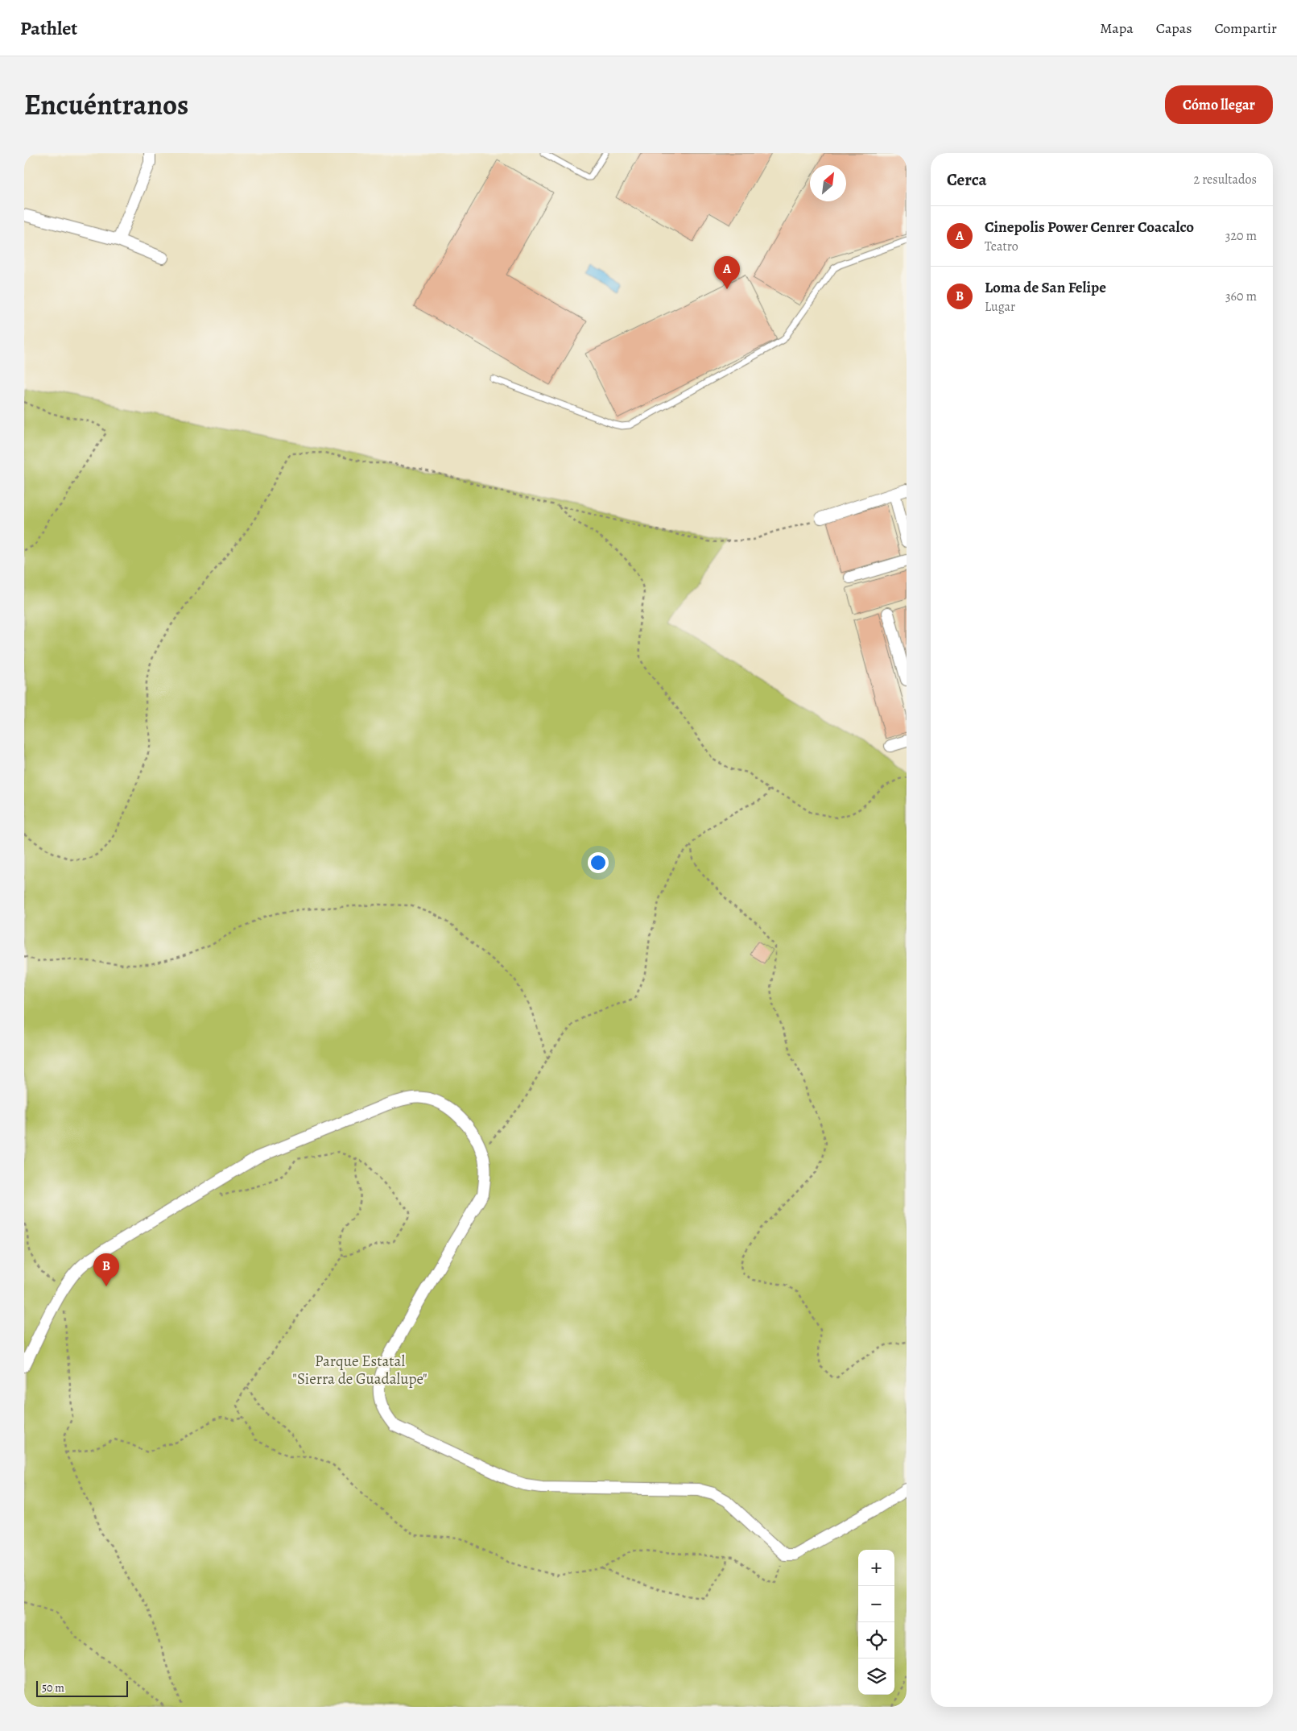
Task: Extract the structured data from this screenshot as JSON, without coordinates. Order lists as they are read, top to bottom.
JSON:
{
  "parks": ["Parque Estatal \"Sierra de Guadalupe\""],
  "scale_bar": "50 m",
  "north": "top right",
  "page": {
    "header": "Pathlet",
    "nav": ["Mapa", "Capas", "Compartir"],
    "title": "Encuéntranos",
    "buttons": "Cómo llegar",
    "heading": ["Cerca", "2 resultados"],
    "list": [
      {
        "mark": "A",
        "name": "Cinepolis Power Cenrer Coacalco",
        "note": "Teatro",
        "value": "320 m"
      },
      {
        "mark": "B",
        "name": "Loma de San Felipe",
        "note": "Lugar",
        "value": "360 m"
      }
    ],
    "pins": ["A", "B"],
    "map_buttons": ["+", "−"],
    "scale": "50 m"
  }
}
